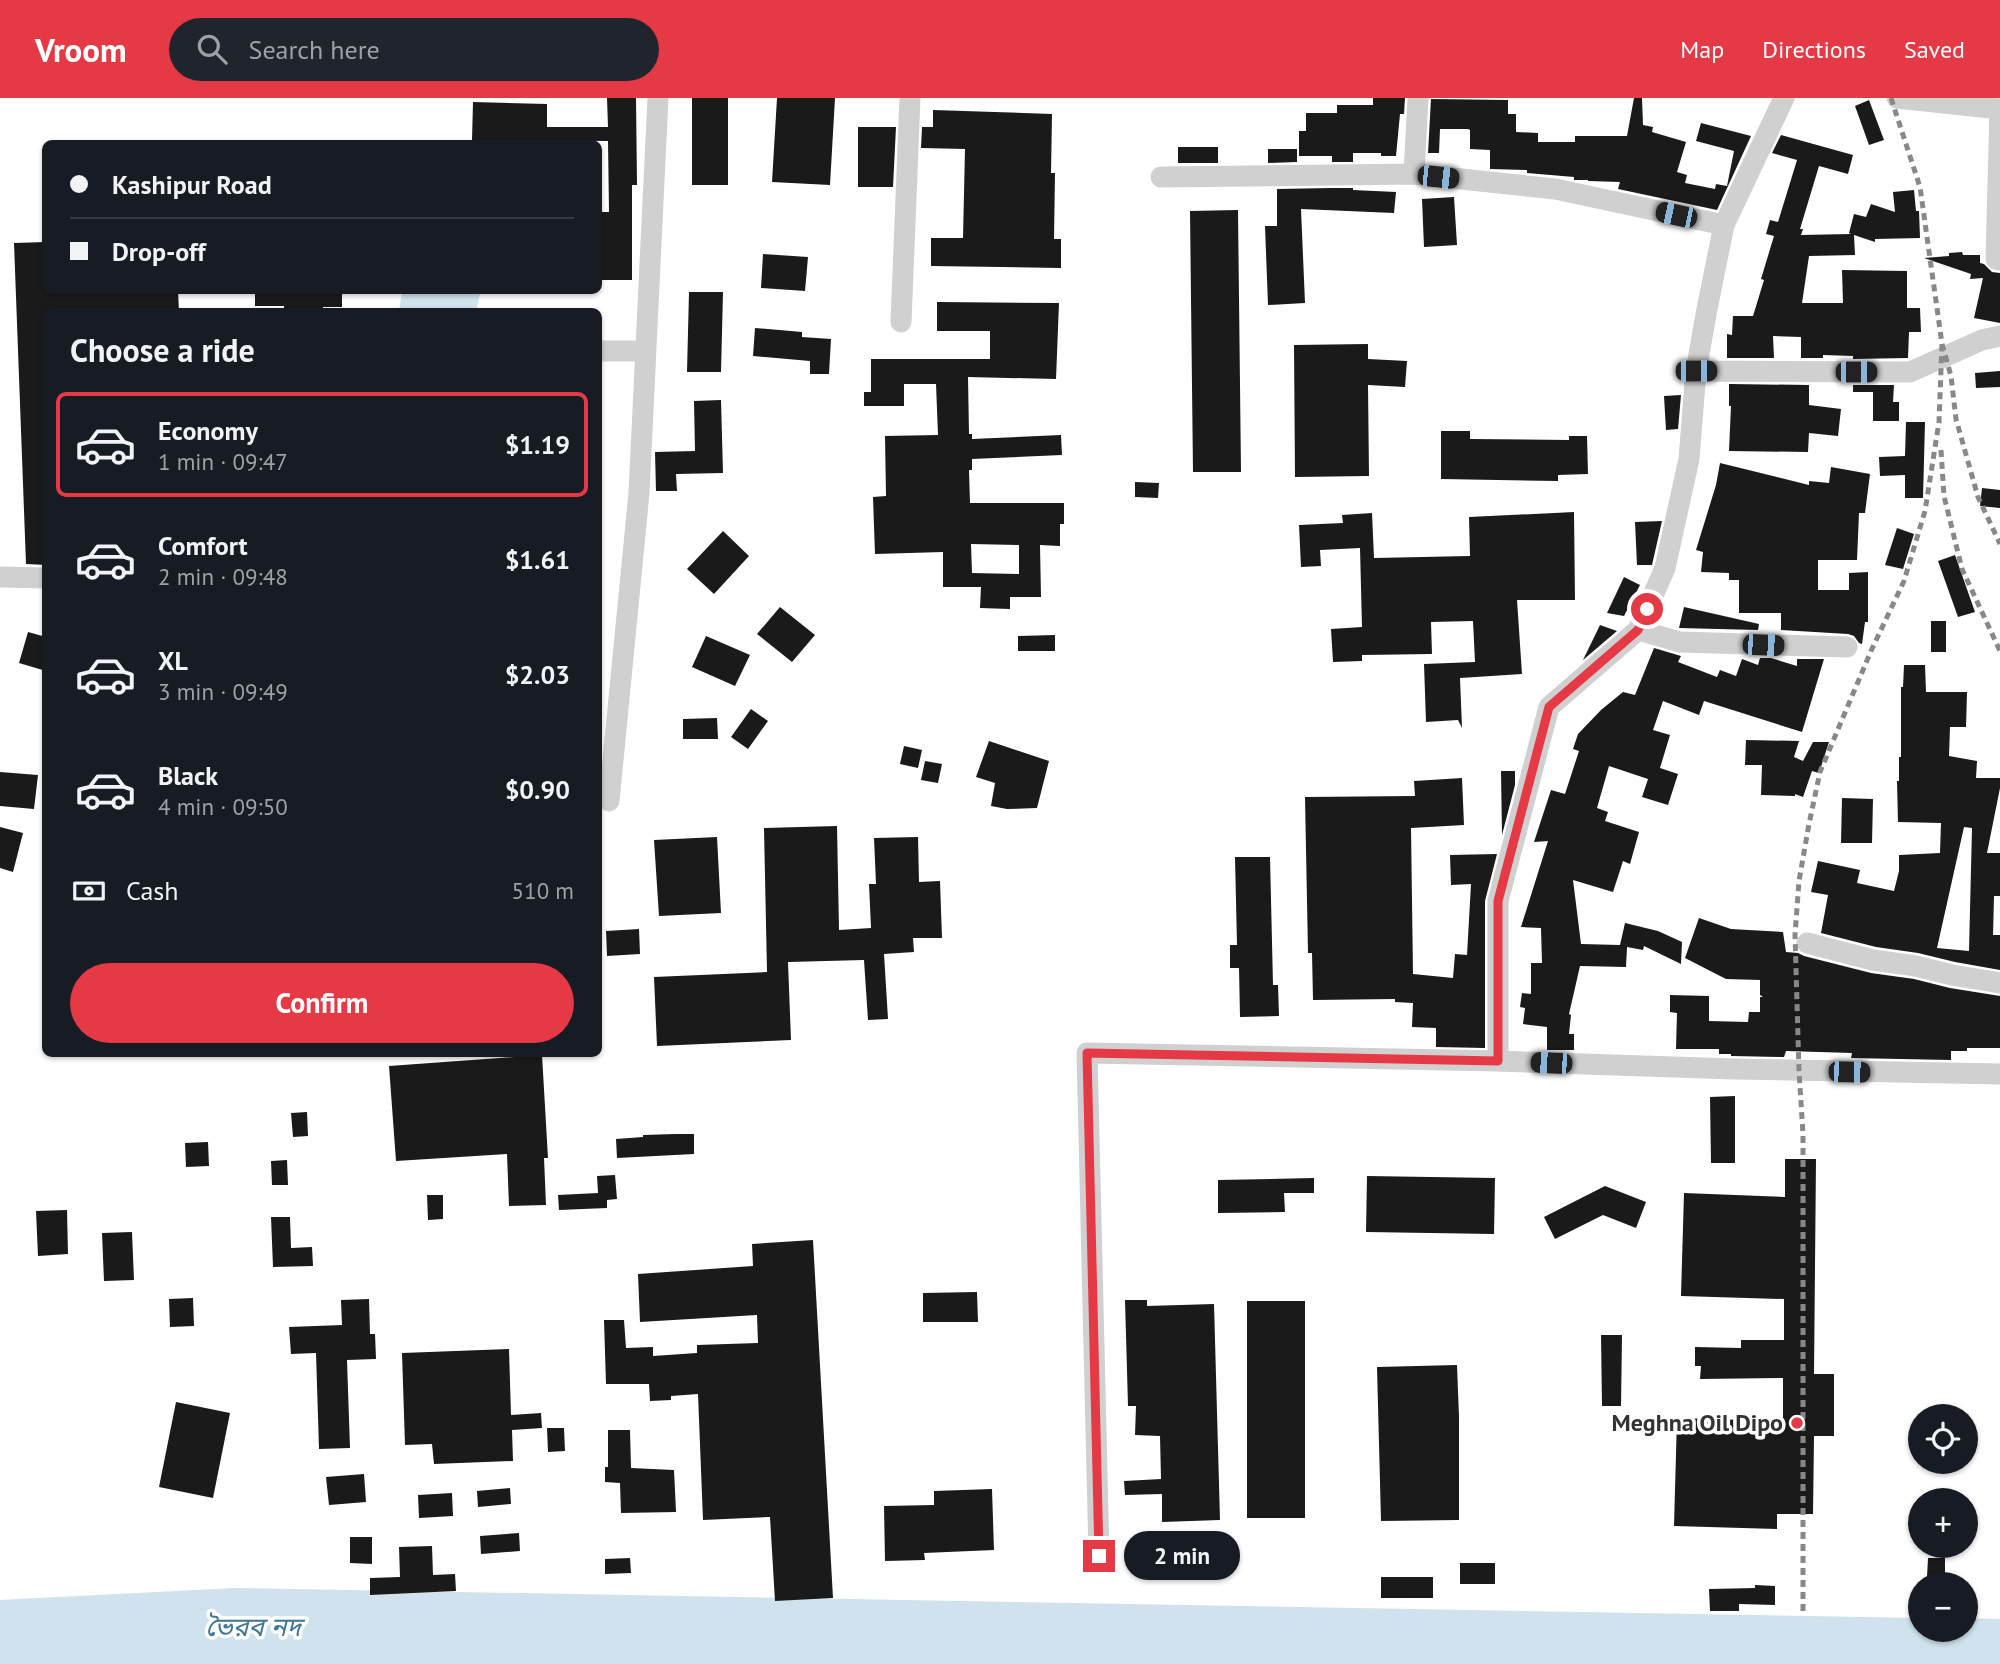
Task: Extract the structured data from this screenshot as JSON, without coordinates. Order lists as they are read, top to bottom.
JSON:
{
  "water": ["ভৈরব নদ"],
  "places": ["Meghna Oil Dipo"],
  "page": {
    "header": "Vroom",
    "search": "Search here",
    "nav": ["Map", "Directions", "Saved"],
    "banner": ["Kashipur Road", "Drop-off"],
    "heading": "Choose a ride",
    "list": [
      {
        "name": "Economy",
        "note": "1 min · 09:47",
        "value": "$1.19"
      },
      {
        "name": "Comfort",
        "note": "2 min · 09:48",
        "value": "$1.61"
      },
      {
        "name": "XL",
        "note": "3 min · 09:49",
        "value": "$2.03"
      },
      {
        "name": "Black",
        "note": "4 min · 09:50",
        "value": "$0.90"
      }
    ],
    "pay": ["Cash", "510 m"],
    "buttons": "Confirm",
    "map_buttons": ["+", "−"],
    "bubble": "2 min"
  }
}
